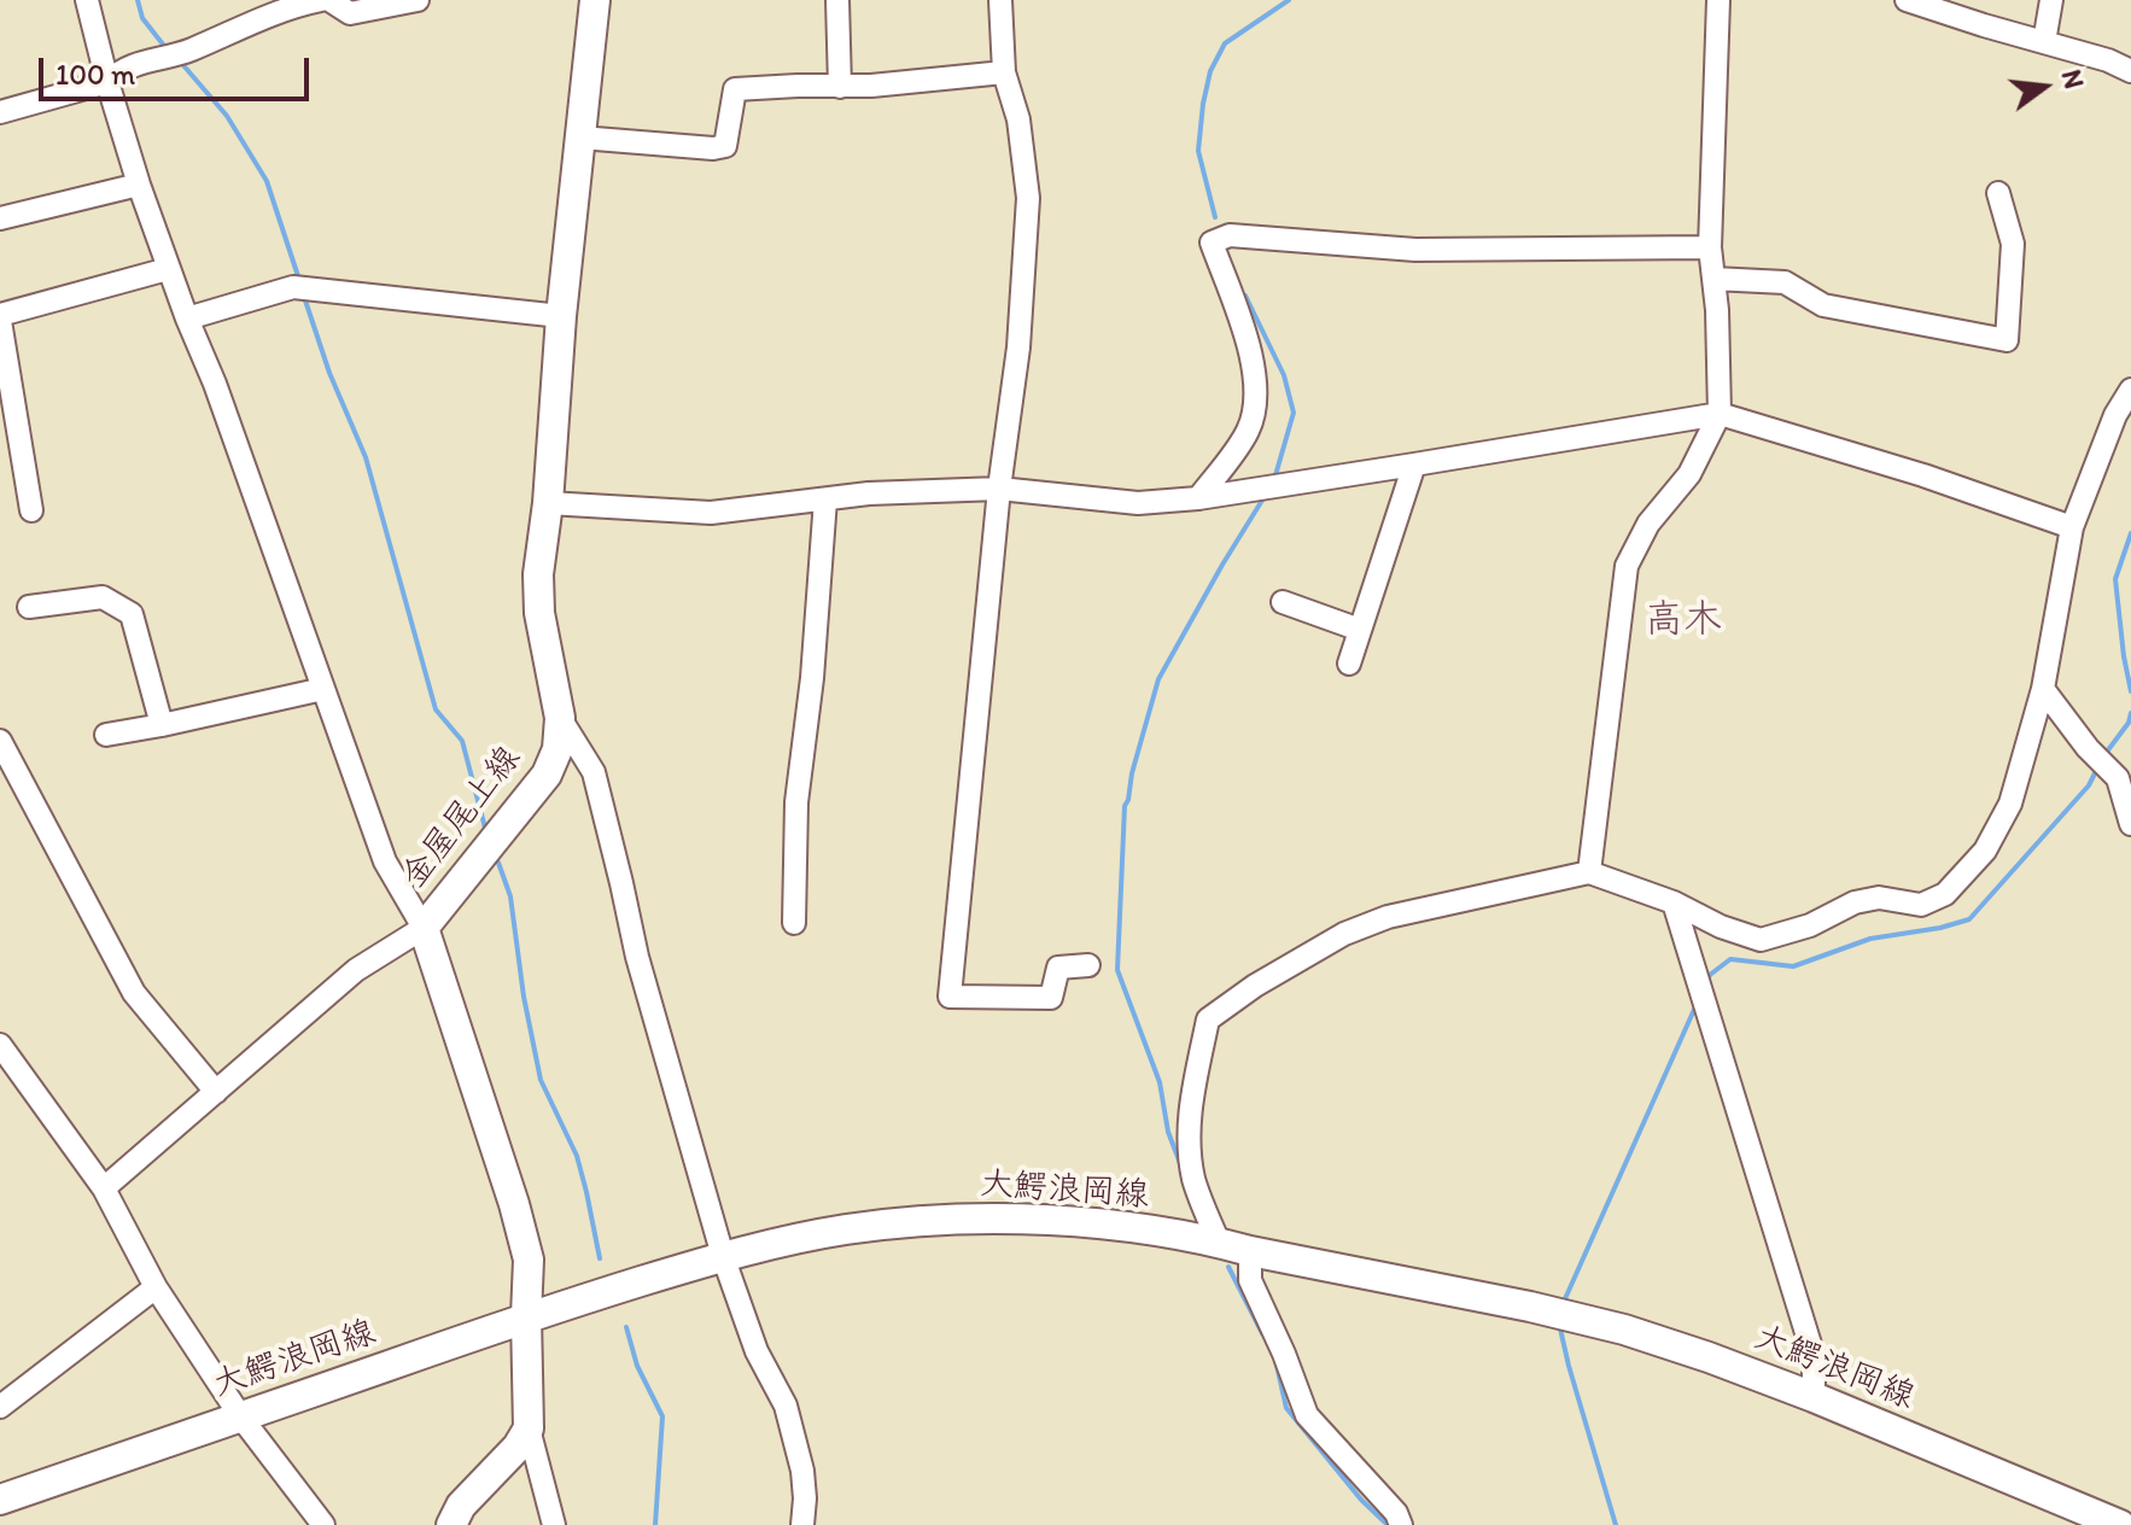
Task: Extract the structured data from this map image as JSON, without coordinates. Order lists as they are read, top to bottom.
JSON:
{
  "streets": {
    "main road": ["金屋尾上線", "大鰐浪岡線"]
  },
  "crossings": [
    ["金屋尾上線", "大鰐浪岡線"]
  ],
  "districts": ["高木"],
  "scale_bar": "100 m",
  "north": "right"
}
